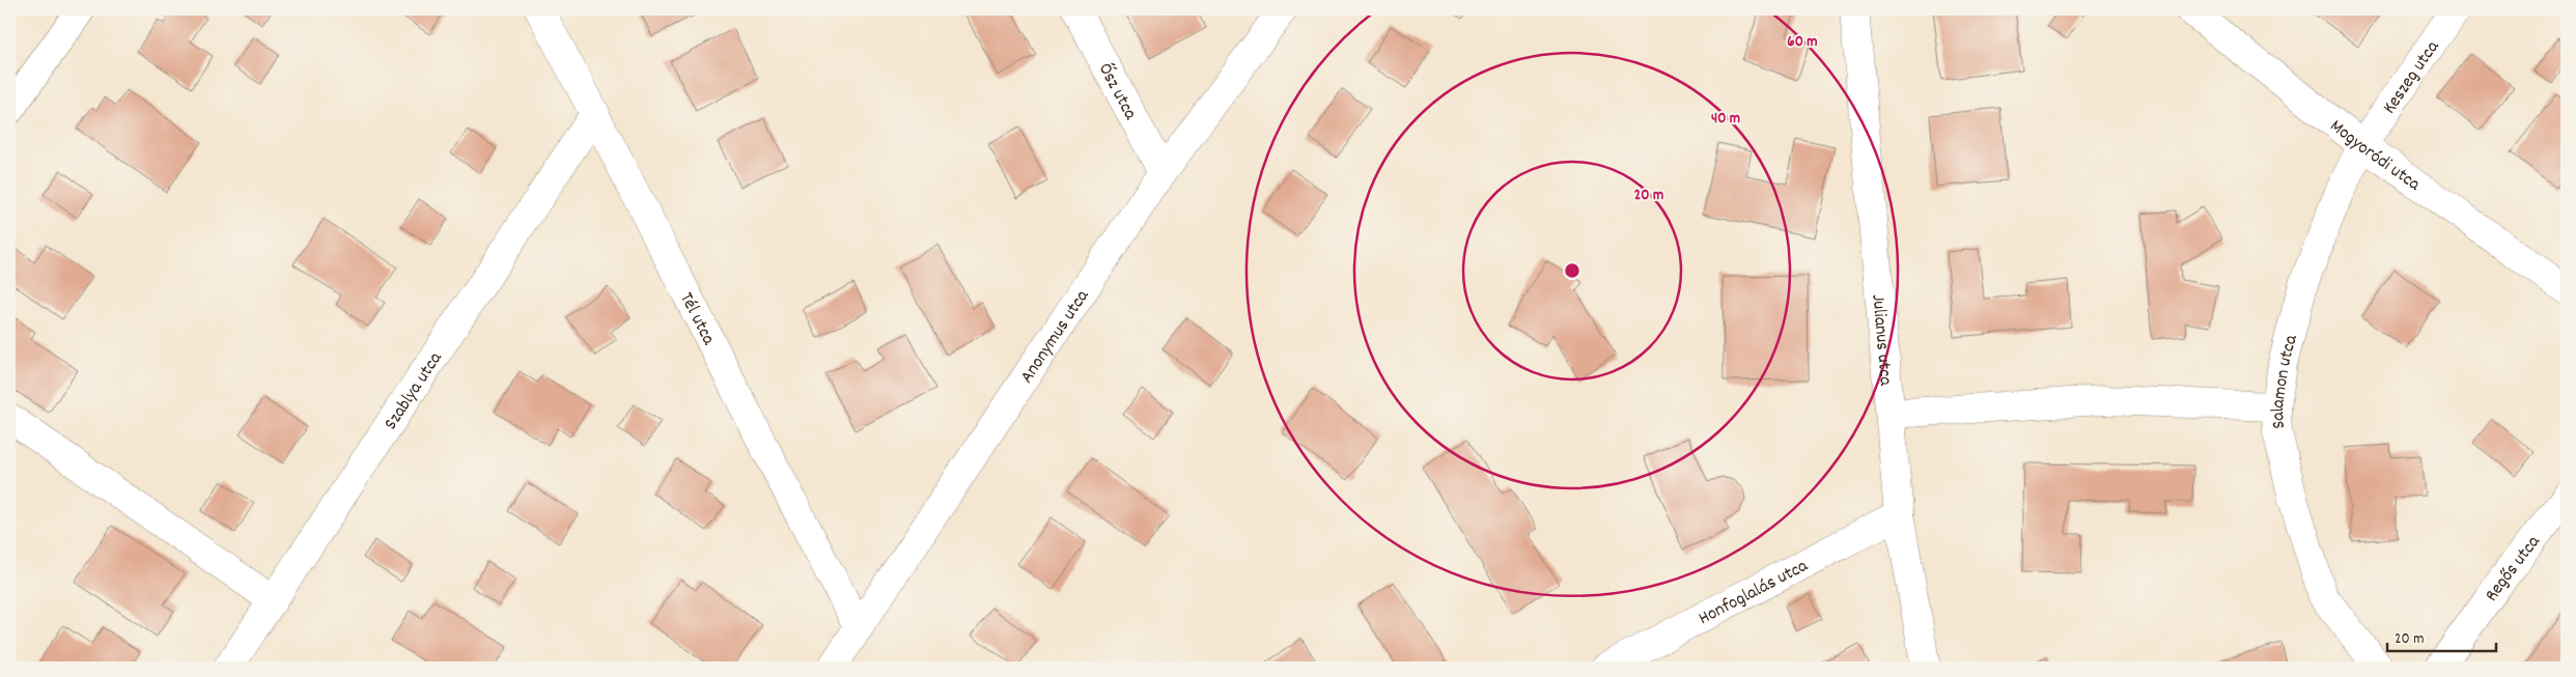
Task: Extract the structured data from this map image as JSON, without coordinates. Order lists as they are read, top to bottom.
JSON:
{
  "streets": {
    "street": [
      "Keszeg utca",
      "Ősz utca",
      "Mogyoródi utca",
      "Tél utca",
      "Anonymus utca",
      "Julianus utca",
      "Salamon utca",
      "Szablya utca",
      "Regős utca",
      "Honfoglalás utca"
    ]
  },
  "crossings": [
    ["Keszeg utca", "Mogyoródi utca"],
    ["Keszeg utca", "Salamon utca"],
    ["Ősz utca", "Anonymus utca"],
    ["Mogyoródi utca", "Salamon utca"],
    ["Tél utca", "Anonymus utca"],
    ["Tél utca", "Szablya utca"],
    ["Julianus utca", "Honfoglalás utca"]
  ],
  "scale_bar": "20 m",
  "rings": ["60 m", "40 m", "20 m"]
}
